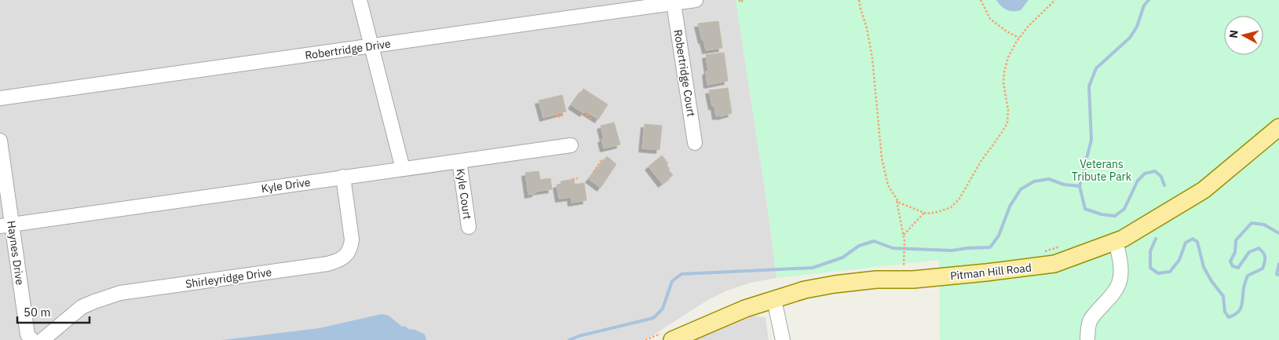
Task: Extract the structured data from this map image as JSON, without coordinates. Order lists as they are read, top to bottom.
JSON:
{
  "streets": {
    "main road": ["Pitman Hill Road"],
    "street": [
      "Robertridge Drive",
      "Robertridge Court",
      "Kyle Drive",
      "Kyle Court",
      "Haynes Drive",
      "Shirleyridge Drive"
    ]
  },
  "crossings": [
    ["Robertridge Drive", "Robertridge Court"],
    ["Kyle Drive", "Kyle Court"],
    ["Kyle Drive", "Haynes Drive"],
    ["Kyle Drive", "Shirleyridge Drive"]
  ],
  "parks": ["Veterans Tribute Park"],
  "scale_bar": "50 m",
  "north": "left"
}
